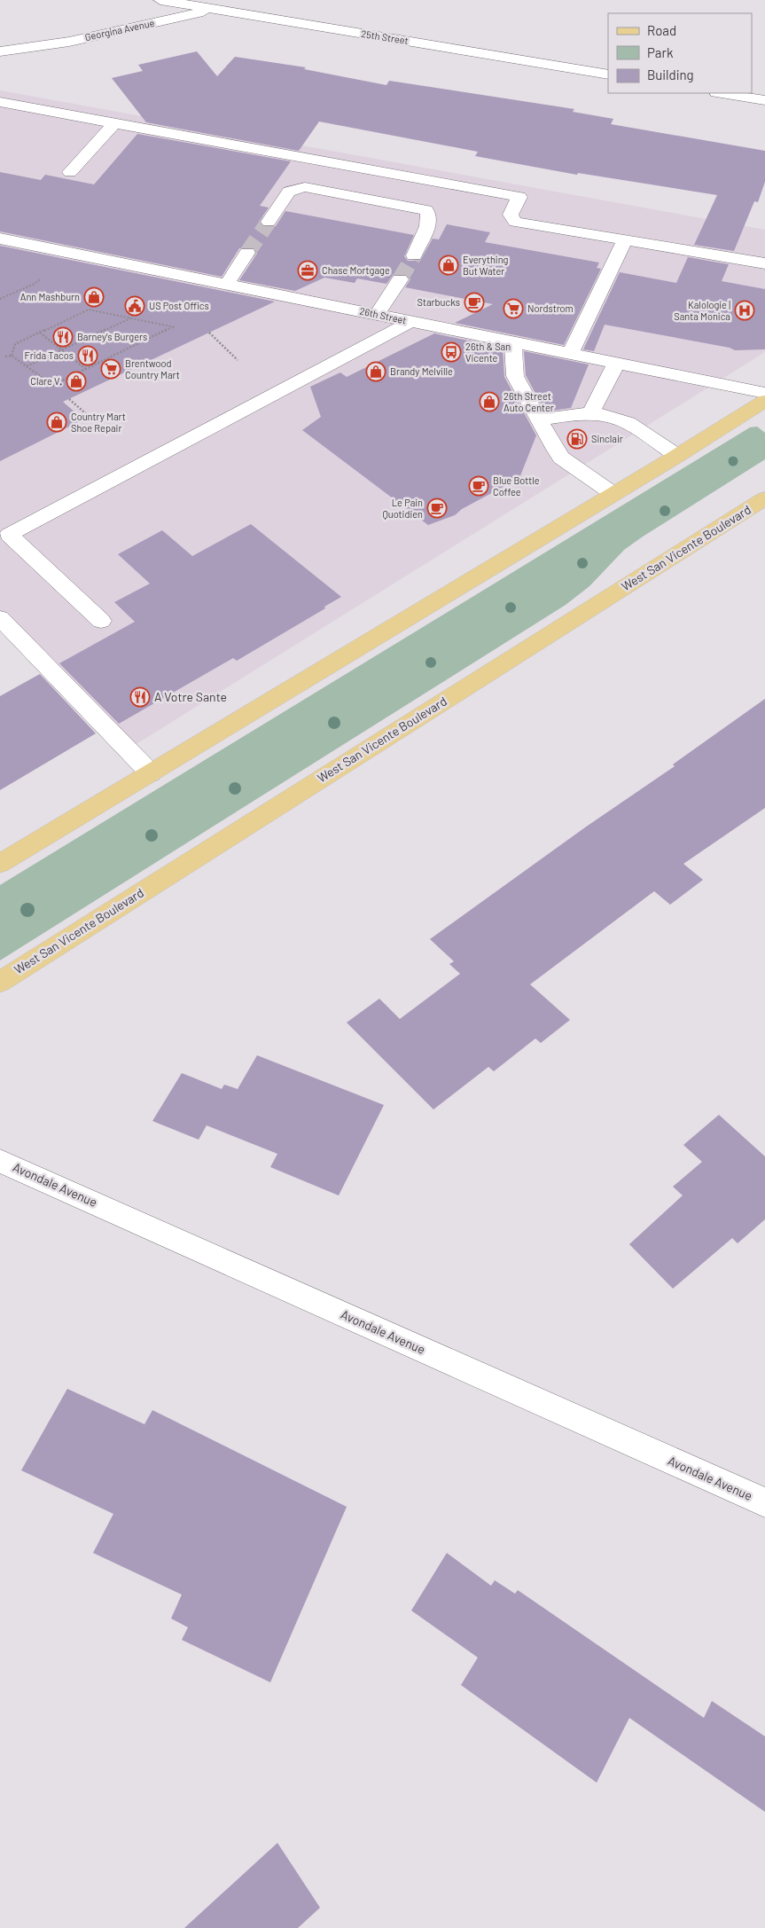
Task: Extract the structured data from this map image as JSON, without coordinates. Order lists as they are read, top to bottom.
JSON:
{
  "streets": {
    "main road": ["West San Vicente Boulevard"],
    "street": [
      "Georgina Avenue",
      "25th Street",
      "26th Street",
      "Avondale Avenue"
    ]
  },
  "crossings": [
    ["Georgina Avenue", "25th Street"]
  ],
  "places": {
    "shop": [
      "Everything But Water",
      "Ann Mashburn",
      "Brandy Melville",
      "Clare V.",
      "26th Street Auto Center",
      "Country Mart Shoe Repair"
    ],
    "office": ["Chase Mortgage"],
    "cafe": ["Starbucks", "Blue Bottle Coffee", "Le Pain Quotidien"],
    "public building": ["US Post Offics"],
    "supermarket": ["Nordstrom", "Brentwood Country Mart"],
    "hospital": ["Kalologie | Santa Monica"],
    "restaurant": ["Barney's Burgers", "Frida Tacos", "A Votre Sante"],
    "bus stop": ["26th & San Vicente"],
    "fuel station": ["Sinclair"]
  },
  "legend": ["Road", "Park", "Building"]
}
